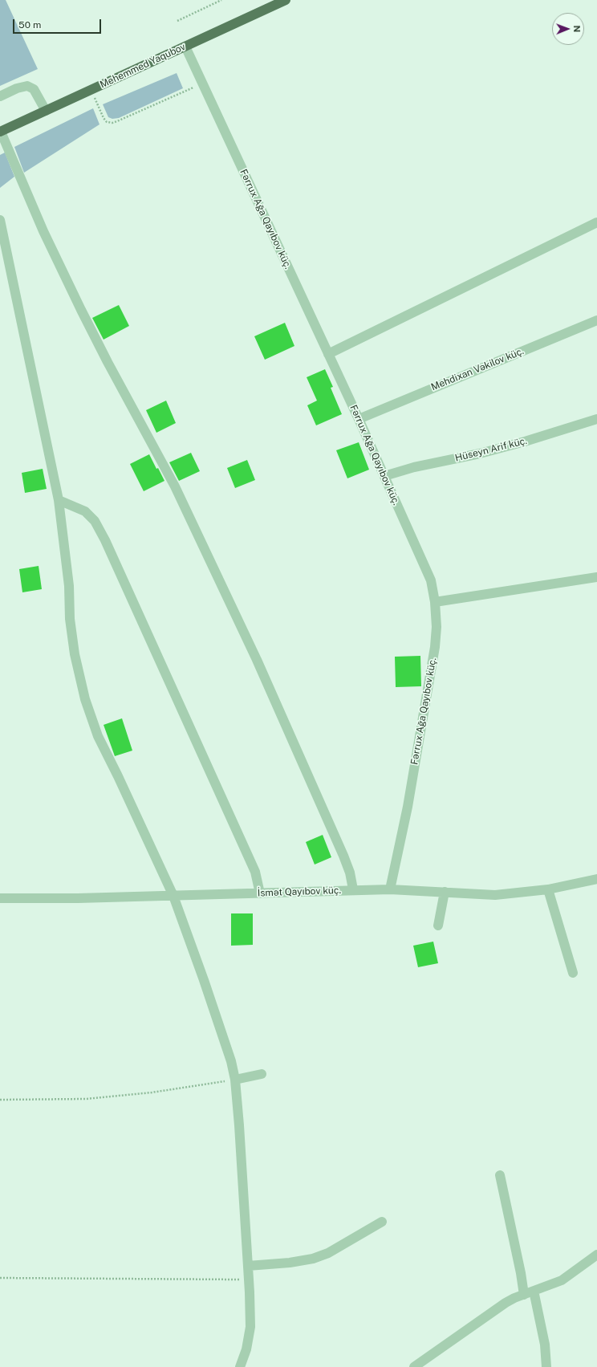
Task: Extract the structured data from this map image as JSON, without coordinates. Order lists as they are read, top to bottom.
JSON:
{
  "streets": {
    "main road": ["Mehemmed Yaqubov"],
    "street": [
      "Fərrux Ağa Qayıbov küç.",
      "Mehdixan Vəkilov küç.",
      "Hüseyn Arif küç.",
      "İsmət Qayıbov küç."
    ]
  },
  "crossings": [
    ["Mehemmed Yaqubov", "Fərrux Ağa Qayıbov küç."],
    ["Fərrux Ağa Qayıbov küç.", "Mehdixan Vəkilov küç."],
    ["Fərrux Ağa Qayıbov küç.", "Hüseyn Arif küç."],
    ["Fərrux Ağa Qayıbov küç.", "İsmət Qayıbov küç."]
  ],
  "scale_bar": "50 m",
  "north": "right"
}
